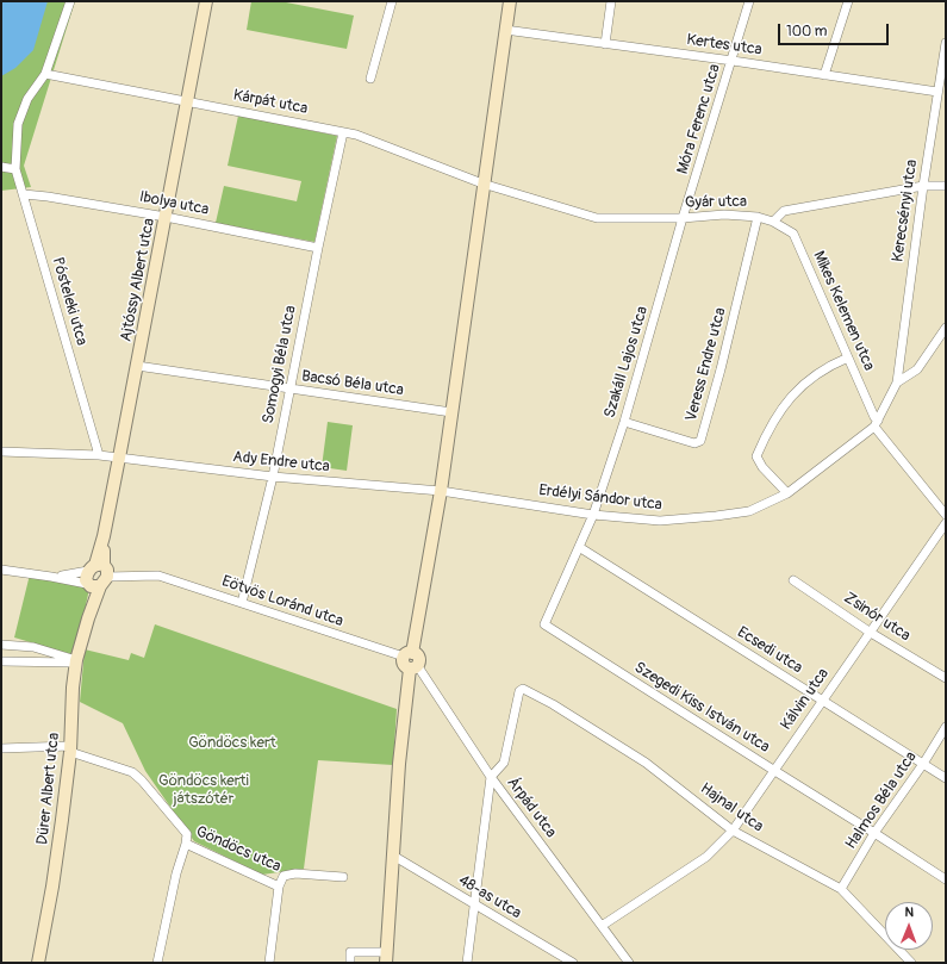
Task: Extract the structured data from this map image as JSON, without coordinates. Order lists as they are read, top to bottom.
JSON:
{
  "streets": {
    "street": [
      "Kertes utca",
      "Kárpát utca",
      "Móra Ferenc utca",
      "Gyár utca",
      "Ibolya utca",
      "Kerecsényi utca",
      "Ajtóssy Albert utca",
      "Pósteleki utca",
      "Mikes Kelemen utca",
      "Szakáll Lajos utca",
      "Somogyi Béla utca",
      "Veress Endre utca",
      "Bacsó Béla utca",
      "Ady Endre utca",
      "Erdélyi Sándor utca",
      "Eötvös Loránd utca",
      "Zsinór utca",
      "Ecsedi utca",
      "Kálvin utca",
      "Szegedi Kiss István utca",
      "Dürer Albert utca",
      "Halmos Béla utca",
      "Árpád utca",
      "Hajnal utca",
      "Göndöcs utca",
      "48-as utca"
    ]
  },
  "crossings": [
    ["Kertes utca", "Móra Ferenc utca"],
    ["Kertes utca", "Kerecsényi utca"],
    ["Kárpát utca", "Gyár utca"],
    ["Kárpát utca", "Ajtóssy Albert utca"],
    ["Kárpát utca", "Somogyi Béla utca"],
    ["Móra Ferenc utca", "Gyár utca"],
    ["Móra Ferenc utca", "Szakáll Lajos utca"],
    ["Gyár utca", "Mikes Kelemen utca"],
    ["Gyár utca", "Szakáll Lajos utca"],
    ["Gyár utca", "Veress Endre utca"],
    ["Ibolya utca", "Ajtóssy Albert utca"],
    ["Ibolya utca", "Pósteleki utca"],
    ["Ibolya utca", "Somogyi Béla utca"],
    ["Ajtóssy Albert utca", "Bacsó Béla utca"],
    ["Ajtóssy Albert utca", "Ady Endre utca"],
    ["Ajtóssy Albert utca", "Eötvös Loránd utca"],
    ["Ajtóssy Albert utca", "Dürer Albert utca"],
    ["Pósteleki utca", "Ady Endre utca"],
    ["Mikes Kelemen utca", "Erdélyi Sándor utca"],
    ["Szakáll Lajos utca", "Veress Endre utca"],
    ["Szakáll Lajos utca", "Erdélyi Sándor utca"],
    ["Szakáll Lajos utca", "Szegedi Kiss István utca"],
    ["Somogyi Béla utca", "Bacsó Béla utca"],
    ["Somogyi Béla utca", "Ady Endre utca"],
    ["Somogyi Béla utca", "Eötvös Loránd utca"],
    ["Ady Endre utca", "Erdélyi Sándor utca"],
    ["Erdélyi Sándor utca", "Szegedi Kiss István utca"],
    ["Eötvös Loránd utca", "Dürer Albert utca"],
    ["Zsinór utca", "Kálvin utca"],
    ["Ecsedi utca", "Kálvin utca"],
    ["Ecsedi utca", "Szegedi Kiss István utca"],
    ["Ecsedi utca", "Halmos Béla utca"],
    ["Kálvin utca", "Szegedi Kiss István utca"],
    ["Kálvin utca", "Árpád utca"],
    ["Kálvin utca", "Hajnal utca"],
    ["Szegedi Kiss István utca", "Halmos Béla utca"],
    ["Dürer Albert utca", "Göndöcs utca"],
    ["Halmos Béla utca", "Hajnal utca"],
    ["Árpád utca", "Hajnal utca"]
  ],
  "parks": ["Göndöcs kert", "Göndöcs kerti játszótér"],
  "scale_bar": "100 m",
  "north": "top"
}
